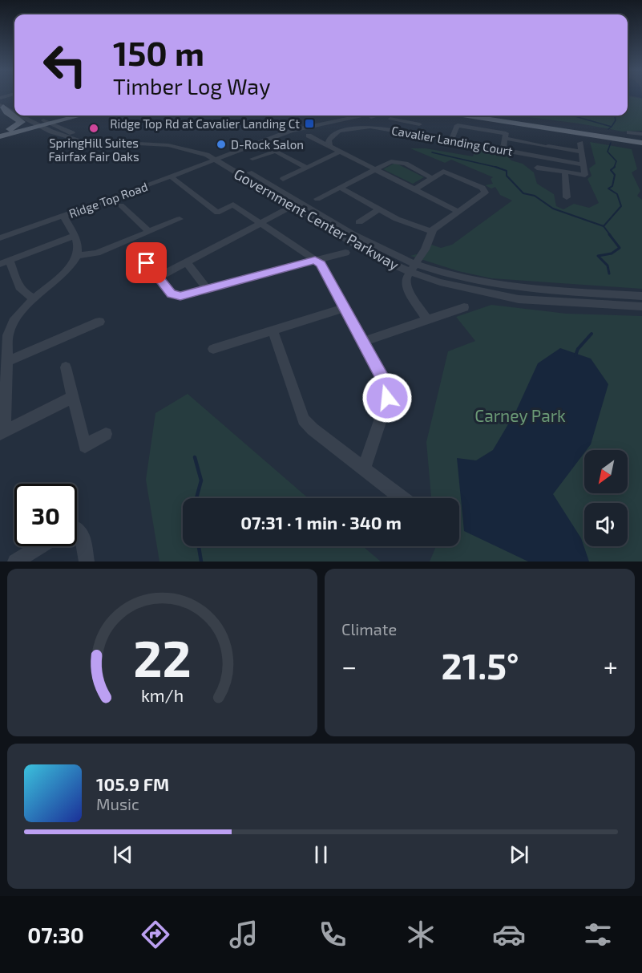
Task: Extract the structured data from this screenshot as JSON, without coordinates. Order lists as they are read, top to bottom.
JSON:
{
  "streets": {
    "street": ["Cavalier Landing Court", "Ridge Top Road", "Government Center Parkway"]
  },
  "crossings": [
    ["Ridge Top Road", "Government Center Parkway"]
  ],
  "parks": ["Carney Park"],
  "places": {
    "transit": ["Ridge Top Rd at Cavalier Landing Ct"],
    "other": ["SpringHill Suites Fairfax Fair Oaks", "D-Rock Salon"]
  },
  "north": "bottom left",
  "page": {
    "turn": ["150 m", "Timber Log Way"],
    "limit": "30",
    "trip": "07:31 · 1 min · 340 m",
    "tile": "Climate",
    "heat": ["−", "21.5°", "+"],
    "song": ["105.9 FM", "Music"],
    "tabs": "07:30",
    "gauge": ["22", "km/h"]
  }
}
